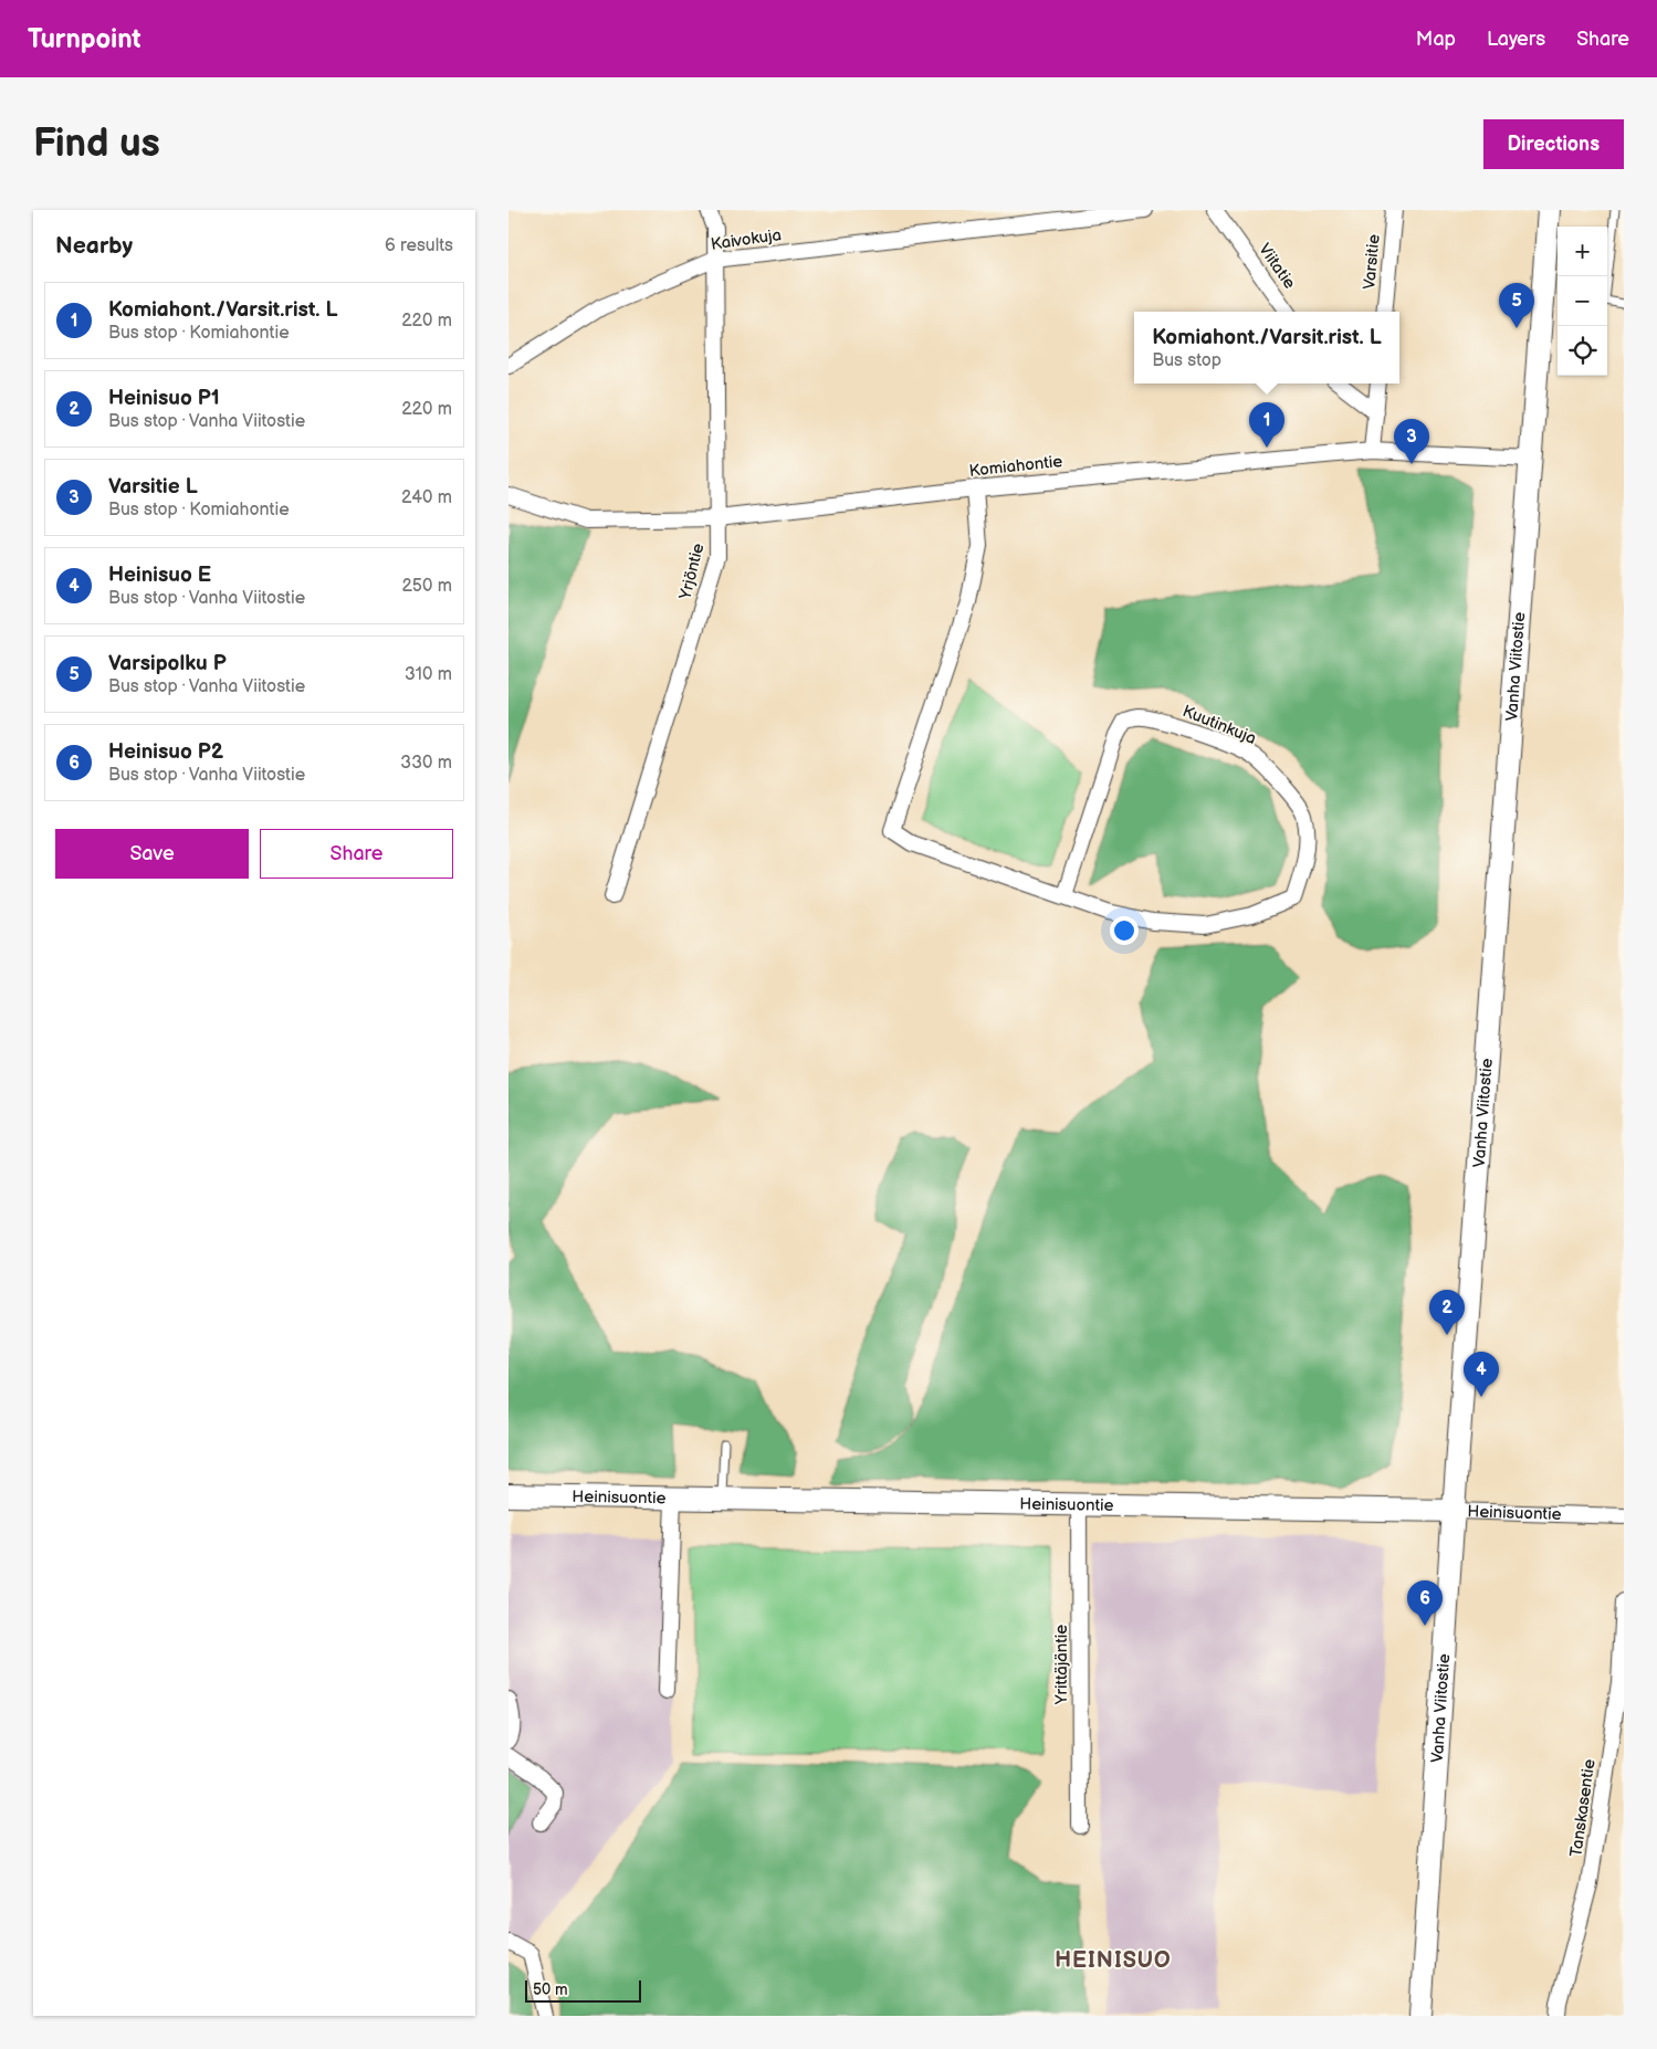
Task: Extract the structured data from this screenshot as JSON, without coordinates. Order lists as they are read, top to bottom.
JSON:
{
  "streets": {
    "main road": ["Vanha Viitostie", "Heinisuontie"],
    "street": [
      "Kaivokuja",
      "Varsitie",
      "Viitatie",
      "Komiahontie",
      "Yrjöntie",
      "Kuutinkuja",
      "Yrittäjäntie",
      "Tanskasentie"
    ]
  },
  "crossings": [
    ["Kaivokuja", "Yrjöntie"],
    ["Komiahontie", "Yrjöntie"],
    ["Komiahontie", "Vanha Viitostie"],
    ["Komiahontie", "Kuutinkuja"],
    ["Vanha Viitostie", "Heinisuontie"],
    ["Heinisuontie", "Yrittäjäntie"]
  ],
  "districts": ["HEINISUO"],
  "scale_bar": "50 m",
  "page": {
    "header": "Turnpoint",
    "nav": ["Map", "Layers", "Share"],
    "buttons": [
      "Directions",
      ["Save", "Share"]
    ],
    "title": "Find us",
    "heading": ["Nearby", "6 results"],
    "map_buttons": ["+", "−"],
    "list": [
      {
        "mark": "1",
        "name": "Komiahont./Varsit.rist. L",
        "note": "Bus stop · Komiahontie",
        "value": "220 m"
      },
      {
        "mark": "2",
        "name": "Heinisuo P1",
        "note": "Bus stop · Vanha Viitostie",
        "value": "220 m"
      },
      {
        "mark": "3",
        "name": "Varsitie L",
        "note": "Bus stop · Komiahontie",
        "value": "240 m"
      },
      {
        "mark": "4",
        "name": "Heinisuo E",
        "note": "Bus stop · Vanha Viitostie",
        "value": "250 m"
      },
      {
        "mark": "5",
        "name": "Varsipolku P",
        "note": "Bus stop · Vanha Viitostie",
        "value": "310 m"
      },
      {
        "mark": "6",
        "name": "Heinisuo P2",
        "note": "Bus stop · Vanha Viitostie",
        "value": "330 m"
      }
    ],
    "pins": [
      "5",
      "1",
      "3",
      "2",
      "4",
      "6"
    ],
    "popup": ["Komiahont./Varsit.rist. L", "Bus stop"],
    "scale": "50 m"
  }
}
